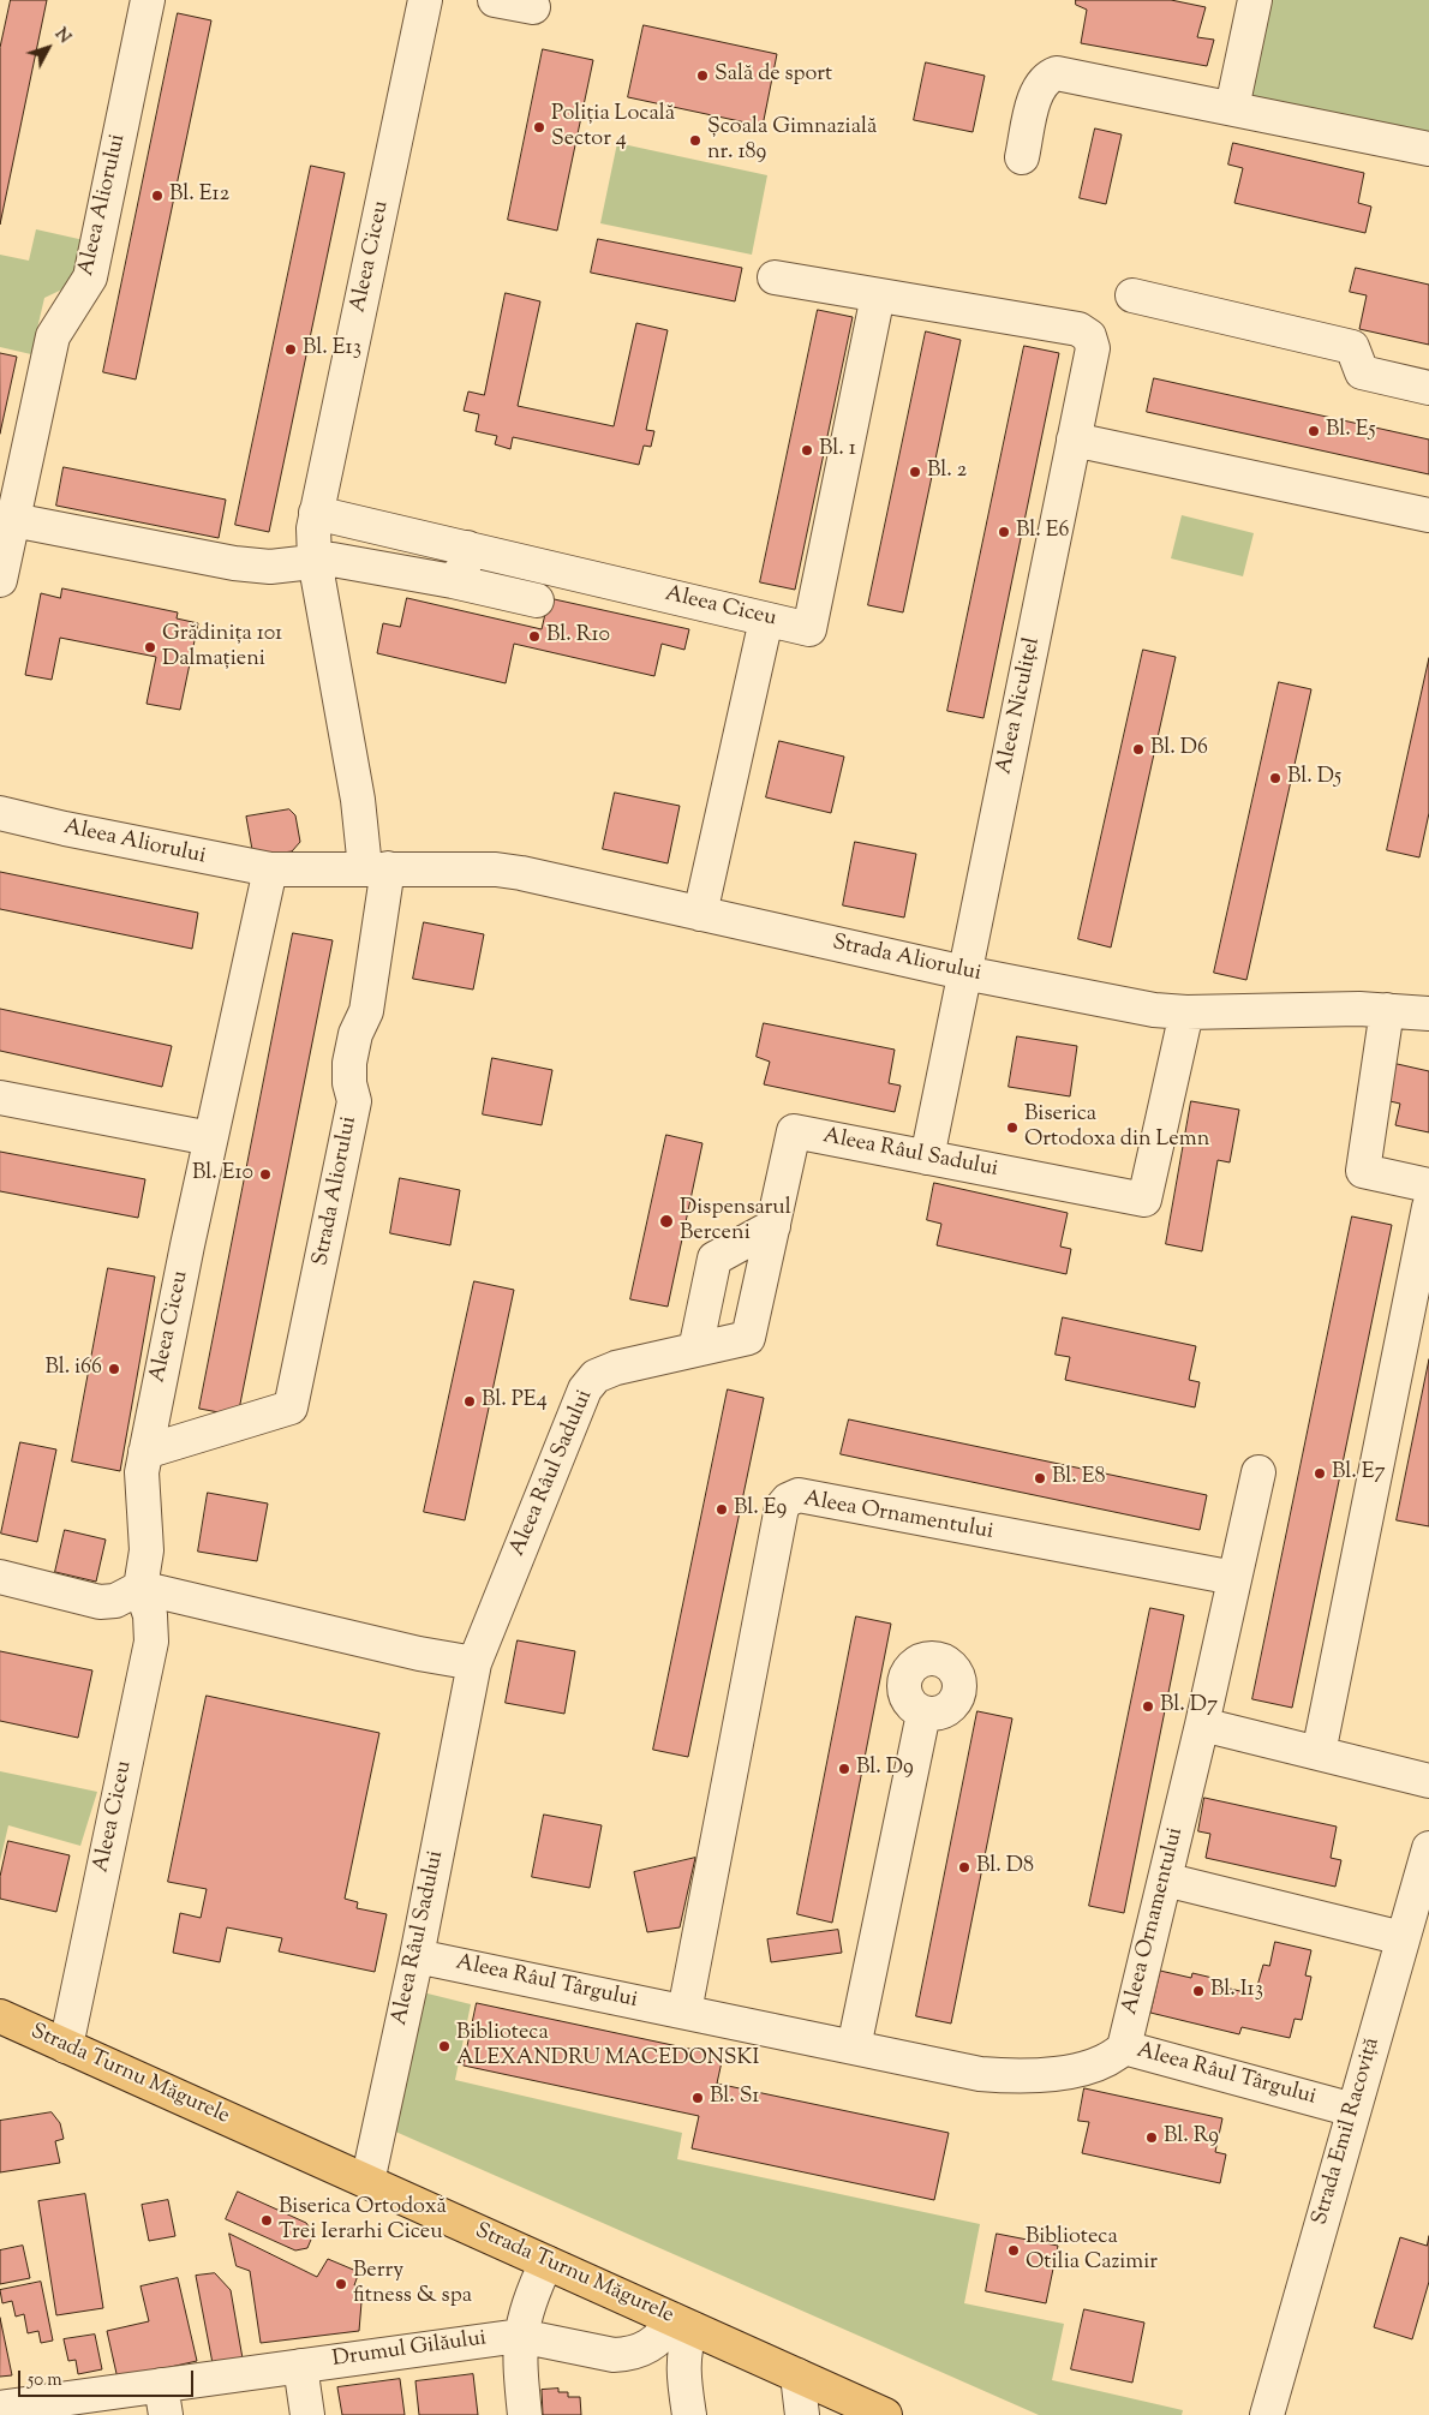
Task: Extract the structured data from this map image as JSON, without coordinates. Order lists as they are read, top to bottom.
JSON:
{
  "streets": {
    "main road": ["Strada Turnu Măgurele"],
    "street": [
      "Aleea Aliorului",
      "Aleea Ciceu",
      "Aleea Niculițel",
      "Strada Aliorului",
      "Aleea Râul Sadului",
      "Aleea Ornamentului",
      "Aleea Râul Târgului",
      "Strada Emil Racoviță",
      "Drumul Gilăului"
    ]
  },
  "crossings": [
    ["Aleea Aliorului", "Aleea Ciceu"],
    ["Aleea Aliorului", "Strada Aliorului"],
    ["Aleea Ciceu", "Aleea Niculițel"],
    ["Aleea Ciceu", "Strada Aliorului"],
    ["Aleea Ciceu", "Strada Turnu Măgurele"],
    ["Aleea Niculițel", "Strada Aliorului"],
    ["Aleea Niculițel", "Aleea Râul Sadului"],
    ["Strada Aliorului", "Aleea Râul Sadului"],
    ["Aleea Râul Sadului", "Aleea Râul Târgului"],
    ["Aleea Râul Sadului", "Strada Turnu Măgurele"],
    ["Aleea Ornamentului", "Aleea Râul Târgului"],
    ["Aleea Râul Târgului", "Strada Emil Racoviță"],
    ["Strada Turnu Măgurele", "Drumul Gilăului"]
  ],
  "places": [
    "Sală de sport",
    "Poliția Locală Sector 4",
    "Școala Gimnazială nr. 189",
    "Bl. E12",
    "Bl. E13",
    "Bl. E5",
    "Bl. 1",
    "Bl. 2",
    "Bl. E6",
    "Bl. R10",
    "Grădinița 101 Dalmațieni",
    "Bl. D6",
    "Bl. D5",
    "Biserica Ortodoxa din Lemn",
    "Bl. E10",
    "Dispensarul Berceni",
    "Bl. i66",
    "Bl. PE4",
    "Bl. E7",
    "Bl. E8",
    "Bl. E9",
    "Bl. D7",
    "Bl. D9",
    "Bl. D8",
    "Bl. I13",
    "Biblioteca ALEXANDRU MACEDONSKI",
    "Bl. S1",
    "Bl. R9",
    "Biserica Ortodoxă Trei Ierarhi Ciceu",
    "Biblioteca Otilia Cazimir",
    "Berry fitness & spa"
  ],
  "scale_bar": "50 m",
  "north": "top right"
}
